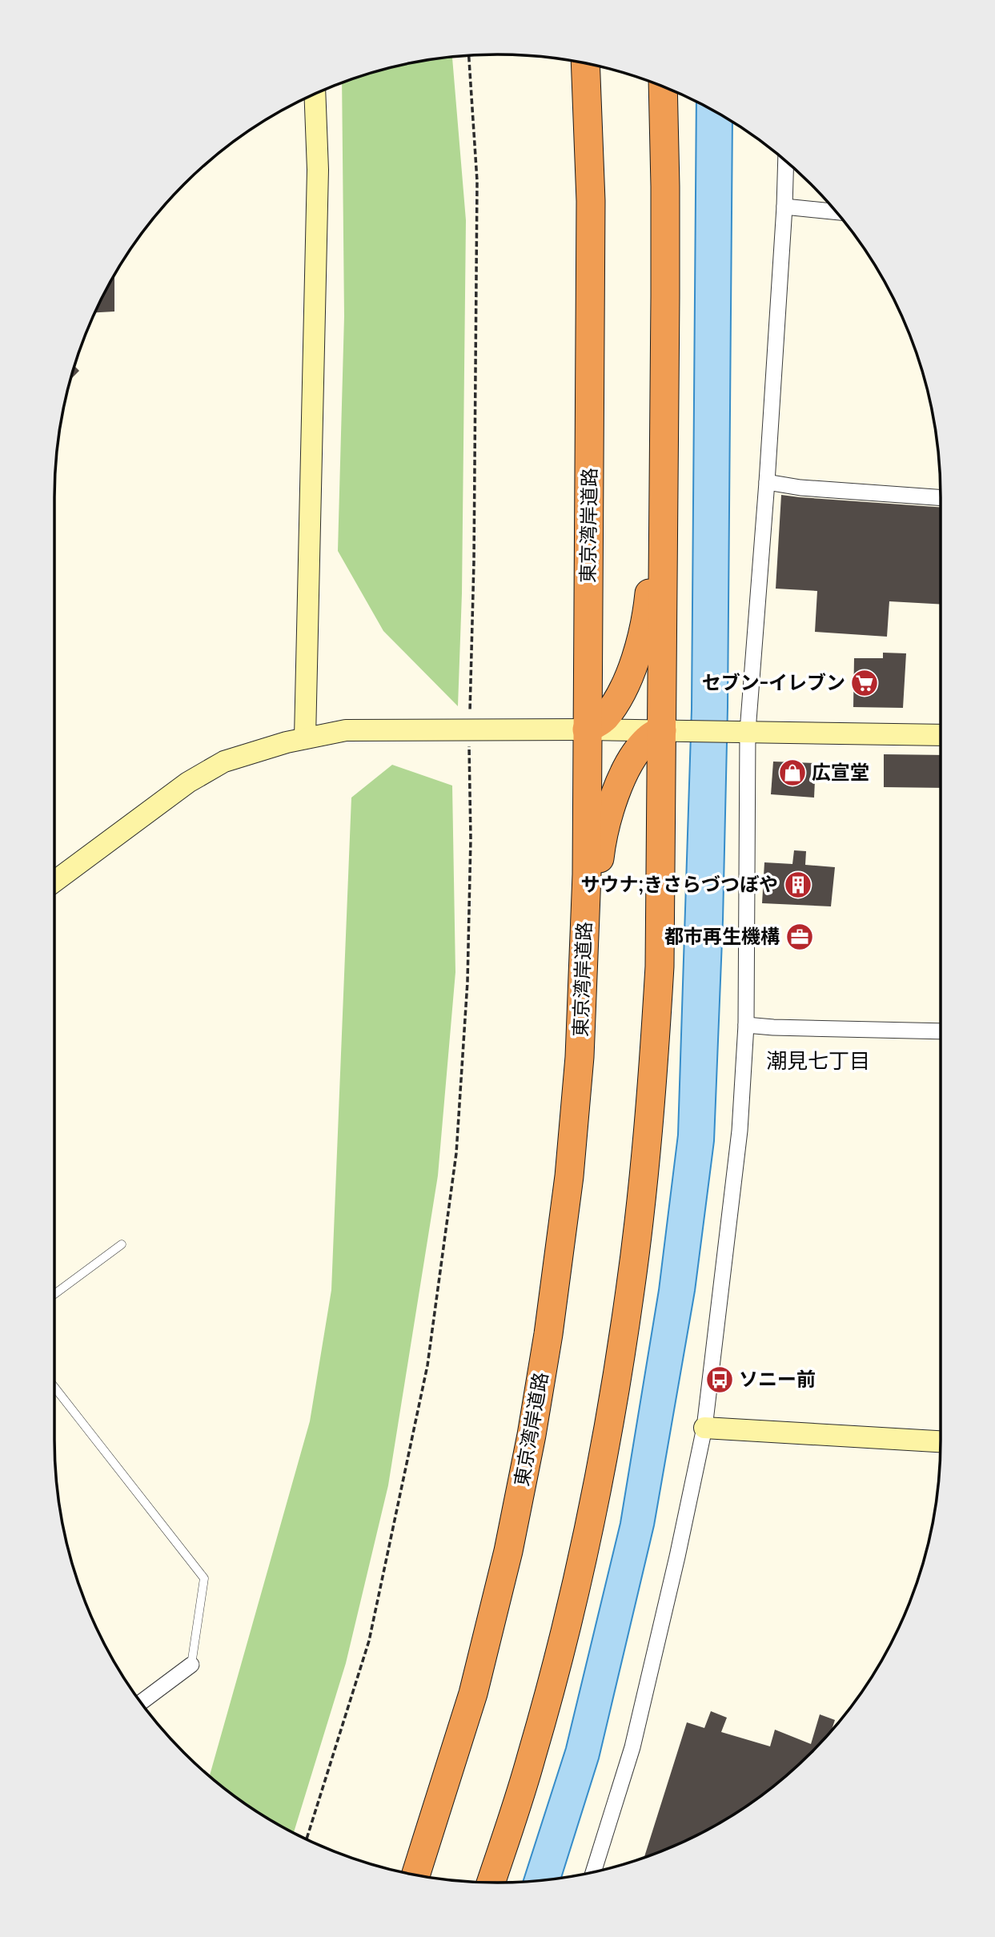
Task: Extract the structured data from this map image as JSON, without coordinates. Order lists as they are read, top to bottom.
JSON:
{
  "streets": {
    "highway": ["東京湾岸道路"]
  },
  "districts": ["潮見七丁目"],
  "places": {
    "supermarket": ["セブン-イレブン"],
    "shop": ["広宣堂"],
    "building": ["サウナ;きさらづつぼや"],
    "office": ["都市再生機構"],
    "bus stop": ["ソニー前"]
  }
}
